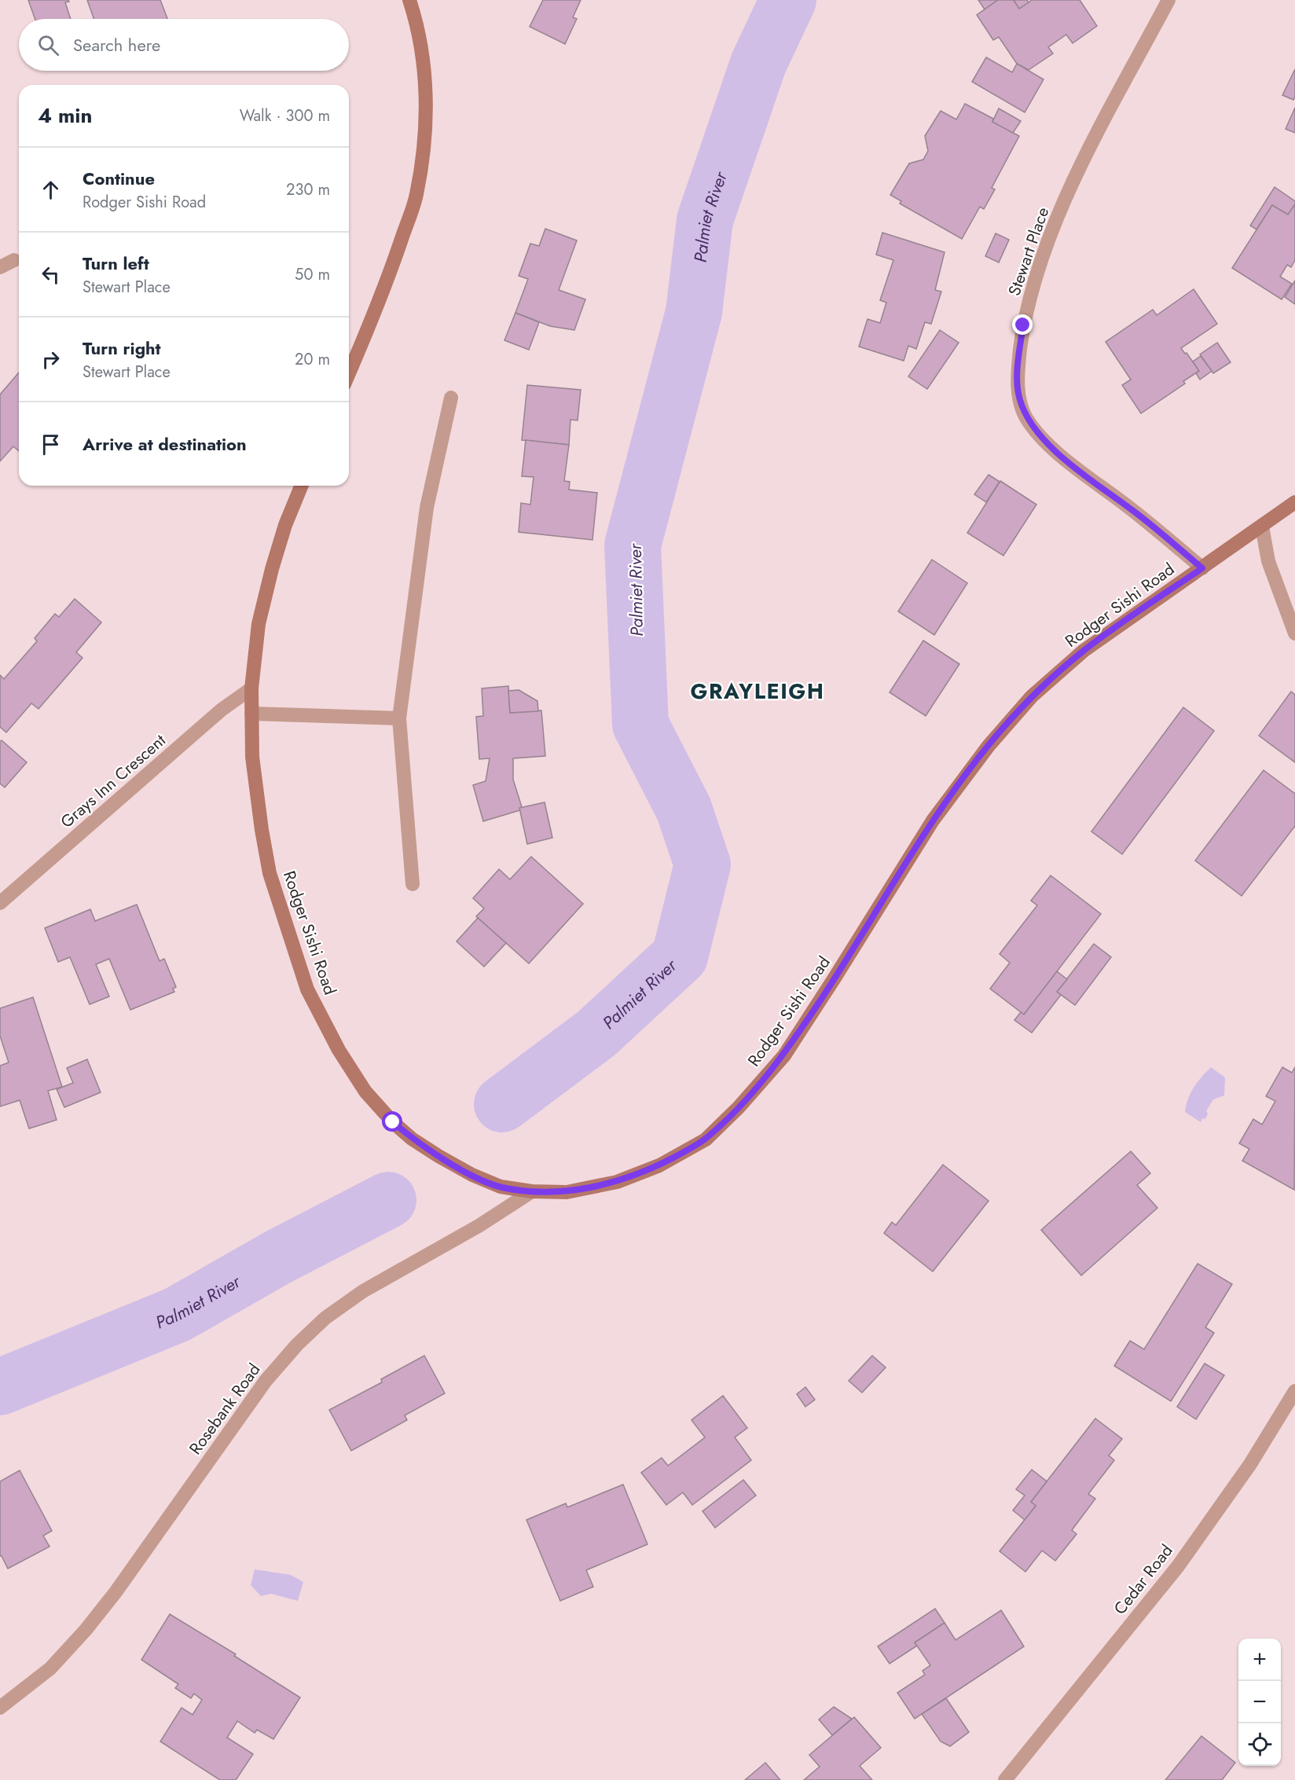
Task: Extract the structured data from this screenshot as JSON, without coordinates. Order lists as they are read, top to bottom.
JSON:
{
  "streets": {
    "main road": ["Rodger Sishi Road"],
    "street": [
      "Stewart Place",
      "Grays Inn Crescent",
      "Rosebank Road",
      "Cedar Road"
    ]
  },
  "crossings": [
    ["Stewart Place", "Rodger Sishi Road"],
    ["Rodger Sishi Road", "Grays Inn Crescent"],
    ["Rodger Sishi Road", "Rosebank Road"]
  ],
  "districts": ["GRAYLEIGH"],
  "water": ["Palmiet River"],
  "page": {
    "search": "Search here",
    "heading": ["4 min", "Walk · 300 m"],
    "list": [
      ["Continue", "Rodger Sishi Road", "230 m"],
      ["Turn left", "Stewart Place", "50 m"],
      ["Turn right", "Stewart Place", "20 m"],
      "Arrive at destination"
    ],
    "map_buttons": ["+", "−"]
  }
}
